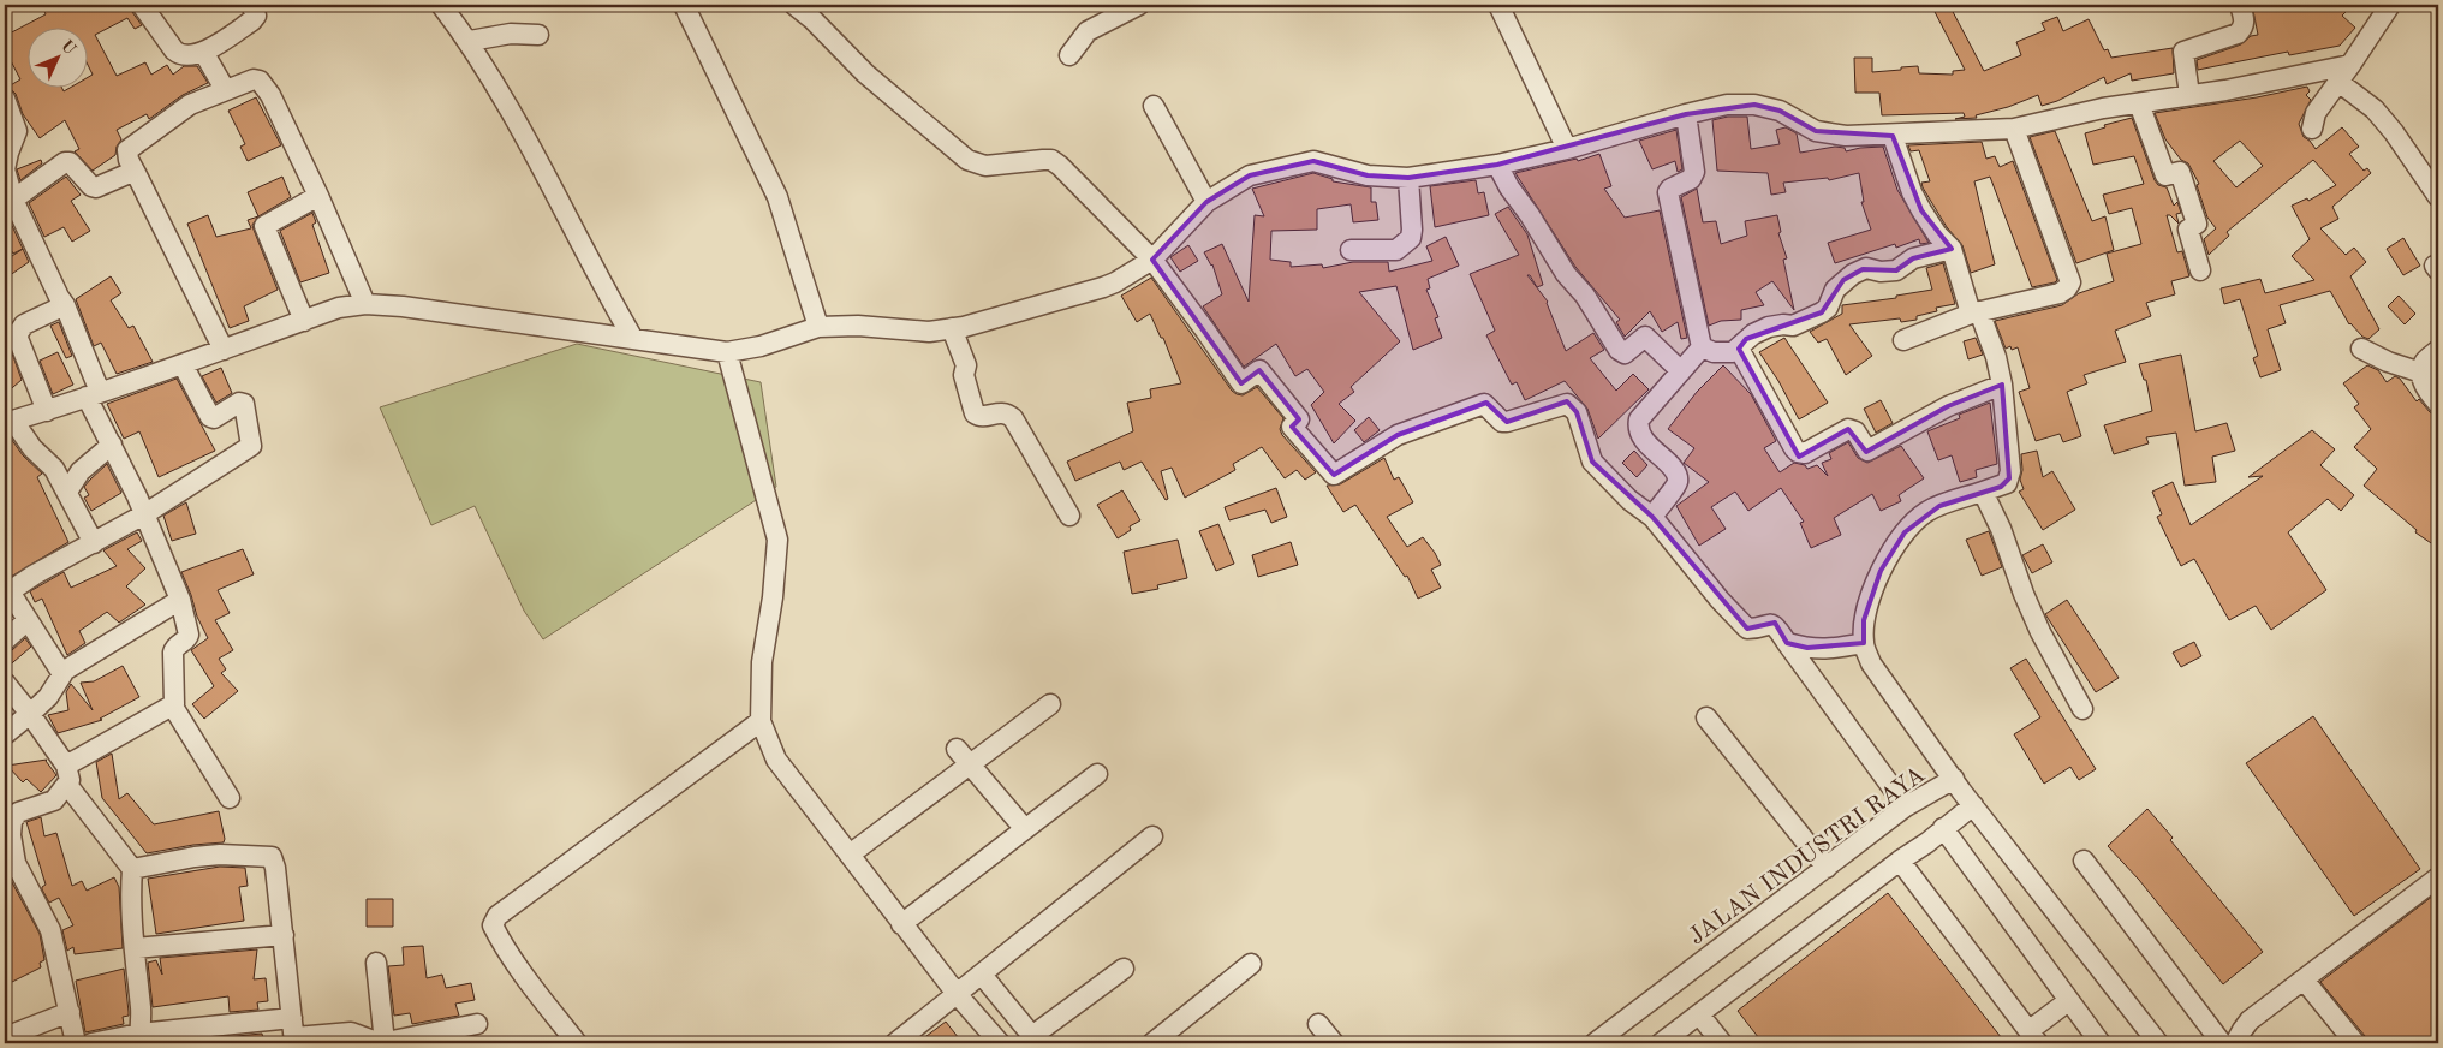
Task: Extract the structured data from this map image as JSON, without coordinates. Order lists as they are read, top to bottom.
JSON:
{
  "streets": {
    "street": ["JALAN INDUSTRI RAYA"]
  },
  "north": "top right"
}
